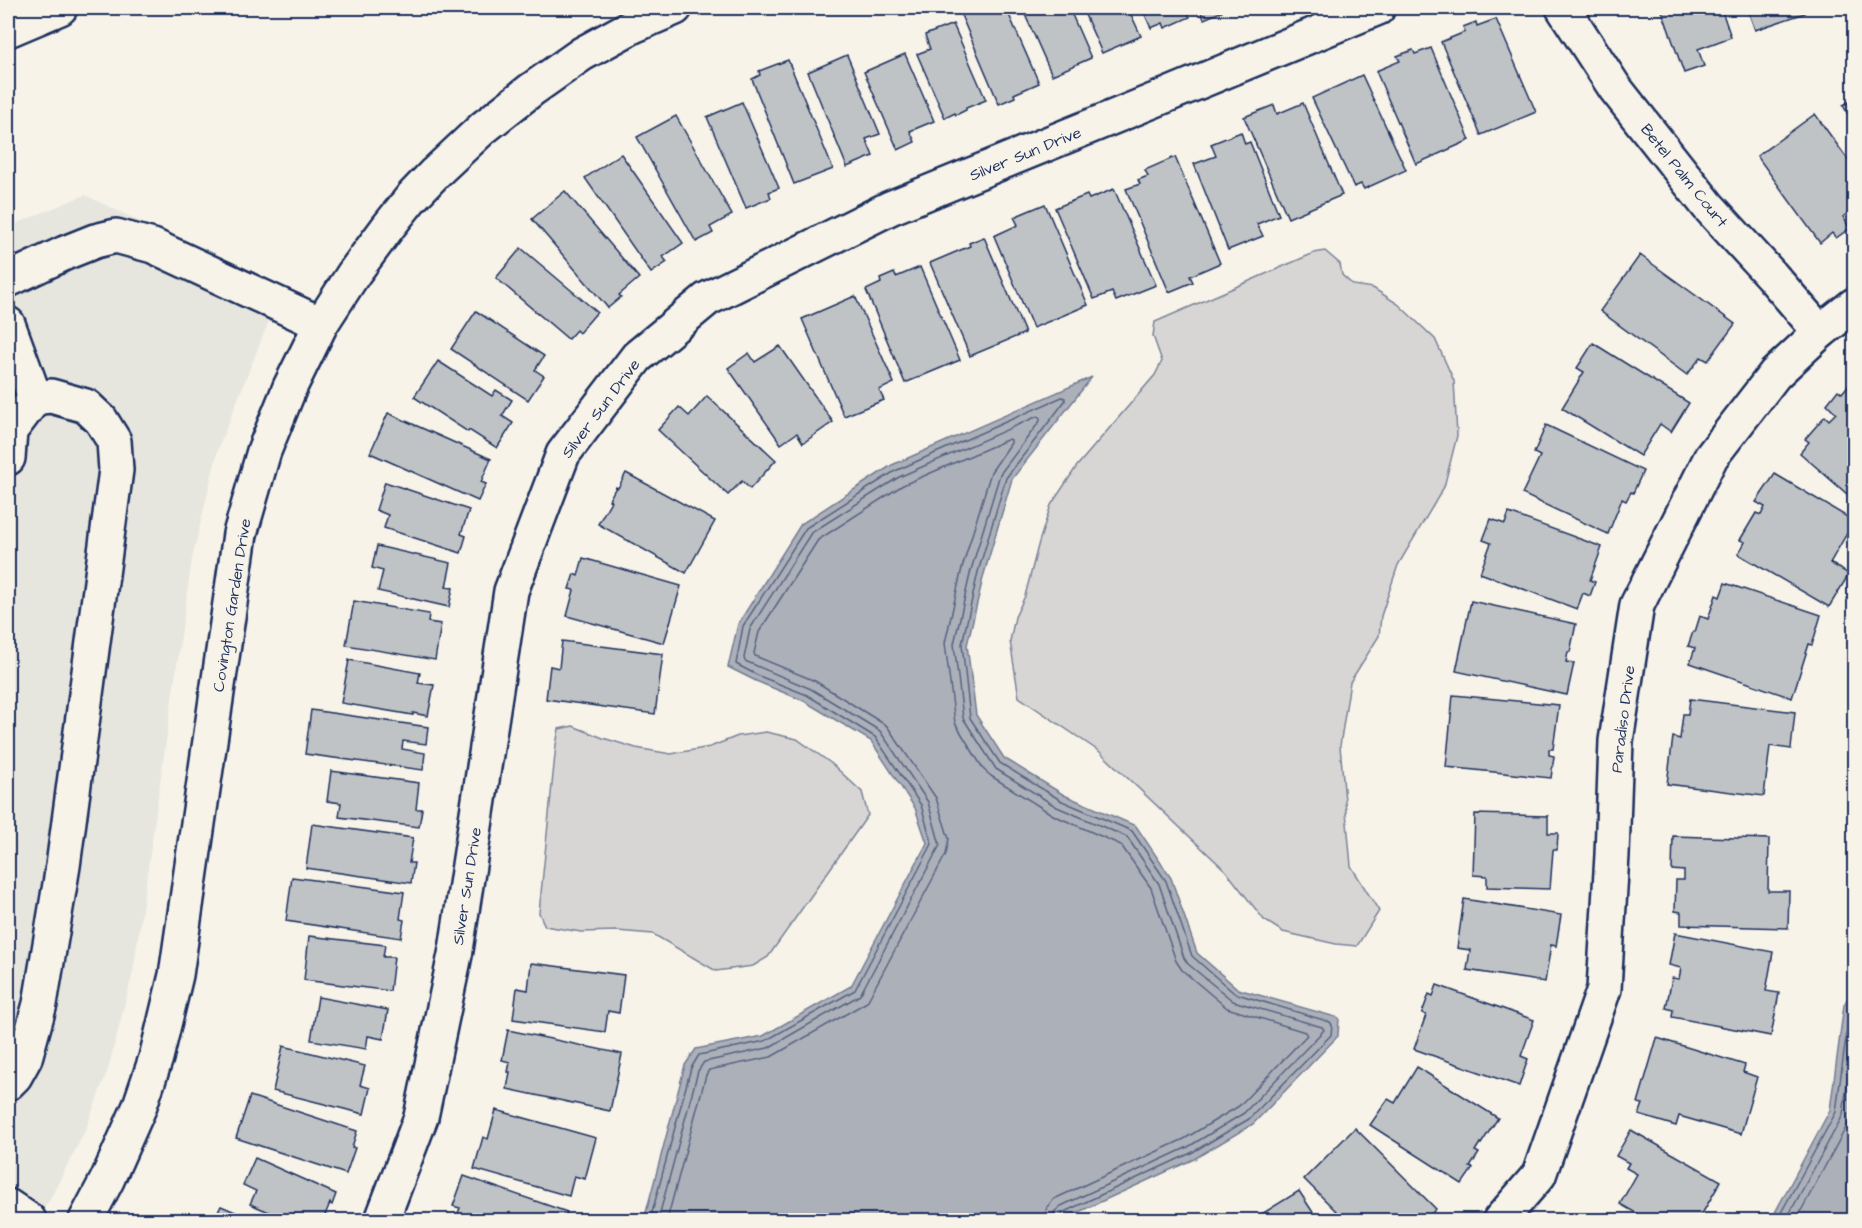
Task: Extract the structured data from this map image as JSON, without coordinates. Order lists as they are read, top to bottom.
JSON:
{
  "streets": {
    "main road": [
      "Silver Sun Drive",
      "Betel Palm Court",
      "Covington Garden Drive",
      "Paradiso Drive"
    ]
  },
  "crossings": [
    ["Betel Palm Court", "Paradiso Drive"]
  ]
}
